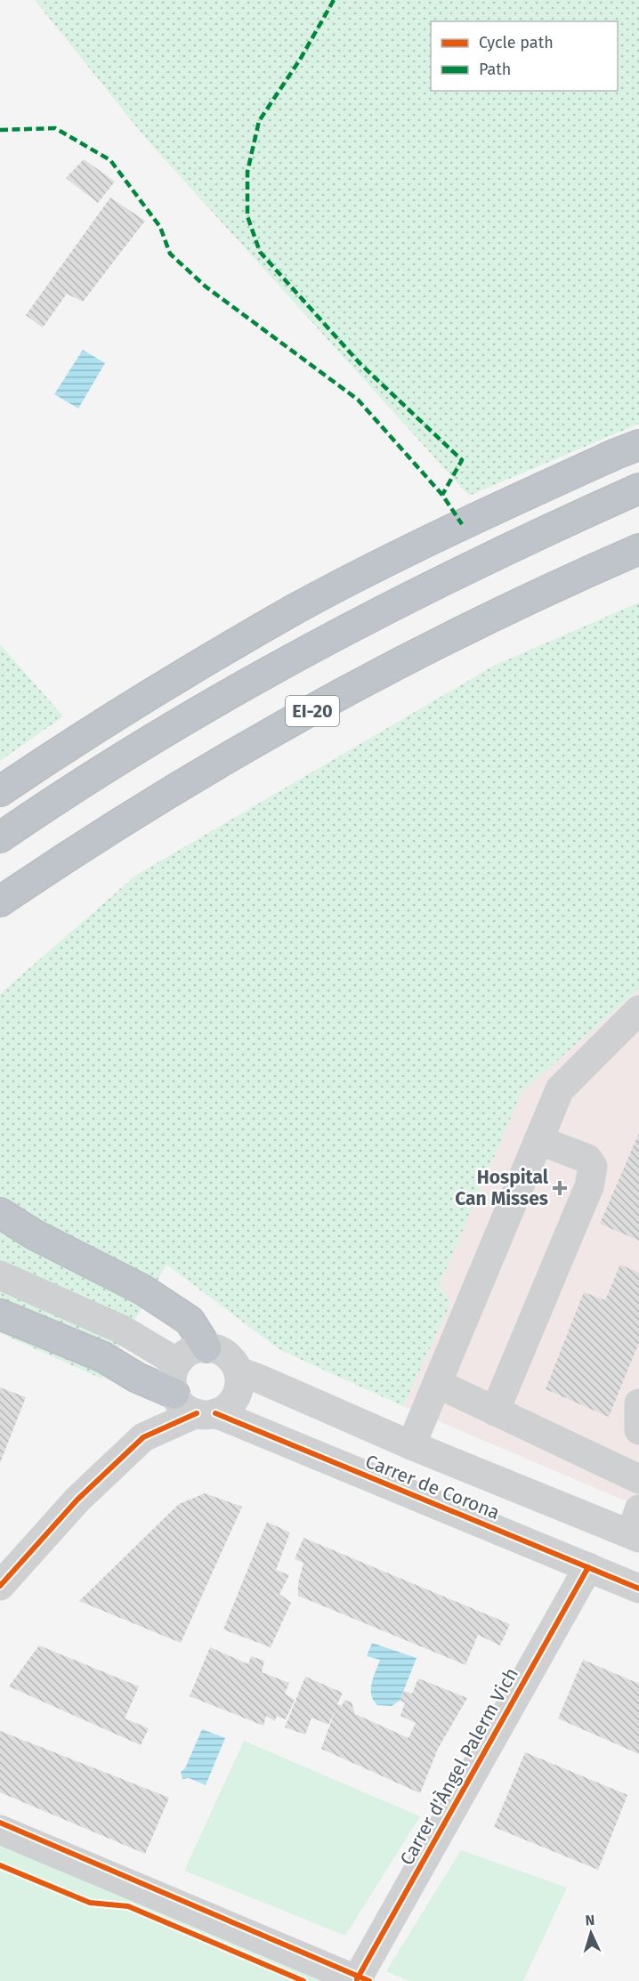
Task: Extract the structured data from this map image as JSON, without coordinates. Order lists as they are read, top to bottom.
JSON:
{
  "streets": {
    "highway": ["EI-20"],
    "street": ["Carrer de Corona", "Carrer d'Àngel Palerm Vich"]
  },
  "crossings": [
    ["Carrer de Corona", "Carrer d'Àngel Palerm Vich"]
  ],
  "places": {
    "health": ["Hospital Can Misses"]
  },
  "legend": ["Cycle path", "Path"],
  "north": "top"
}
